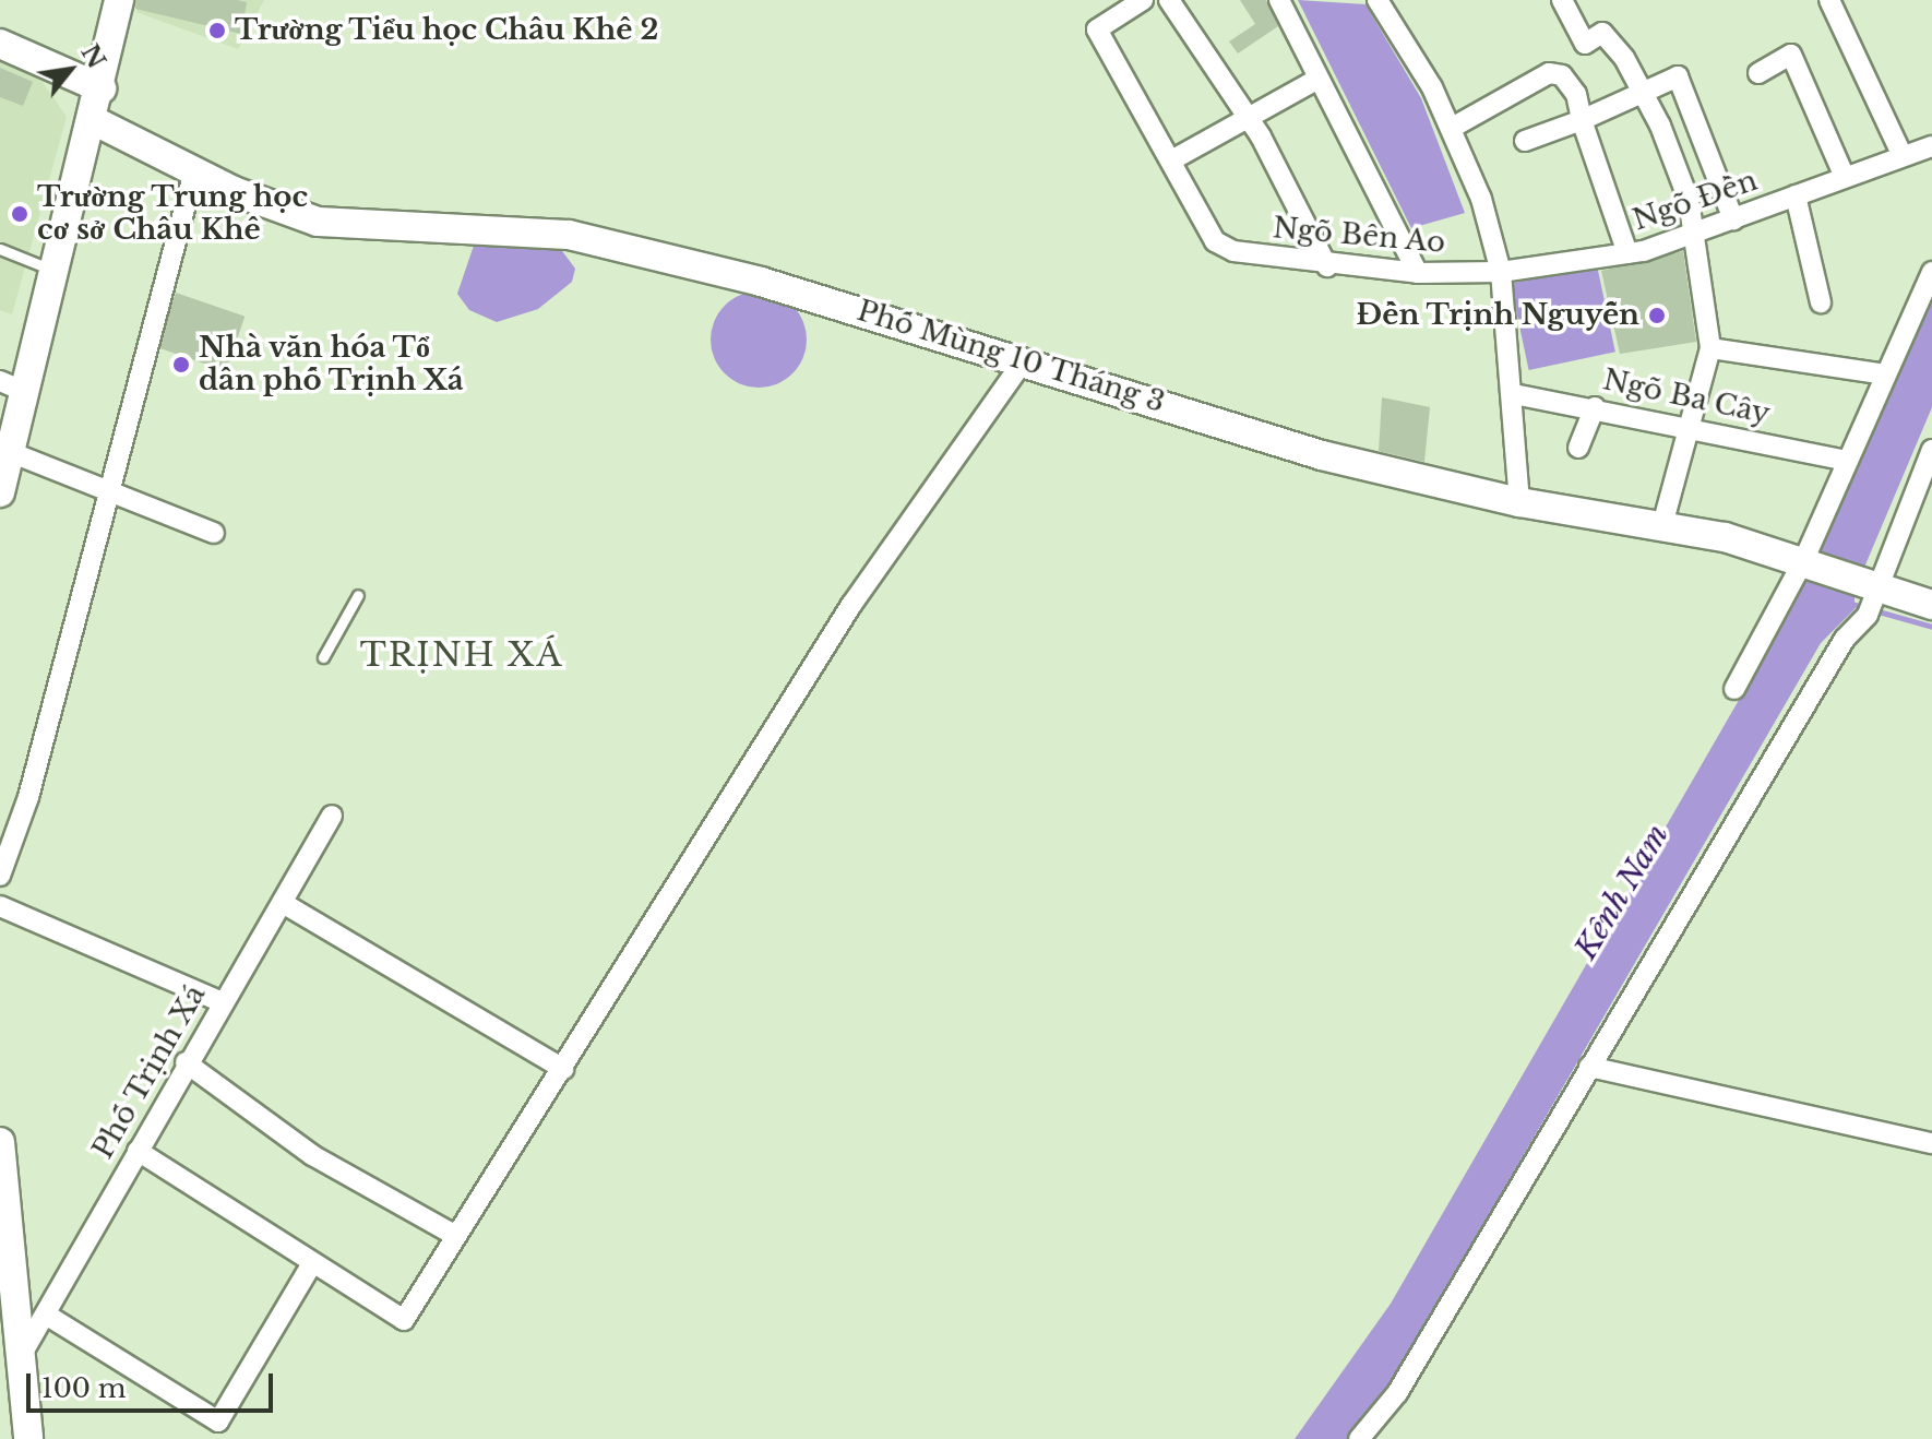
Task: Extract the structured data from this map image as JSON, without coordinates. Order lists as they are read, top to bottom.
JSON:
{
  "streets": {
    "main road": ["Phố Mùng 10 Tháng 3"],
    "street": [
      "Ngõ Đền",
      "Ngõ Bên Ao",
      "Ngõ Ba Cây",
      "Phố Trịnh Xá"
    ]
  },
  "crossings": [
    ["Ngõ Đền", "Ngõ Bên Ao"]
  ],
  "districts": ["TRỊNH XÁ"],
  "water": ["Kênh Nam"],
  "places": [
    "Trường Tiểu học Châu Khê 2",
    "Trường Trung học cơ sở Châu Khê",
    "Đền Trịnh Nguyễn",
    "Nhà văn hóa Tổ dân phố Trịnh Xá"
  ],
  "scale_bar": "100 m",
  "north": "top right"
}
